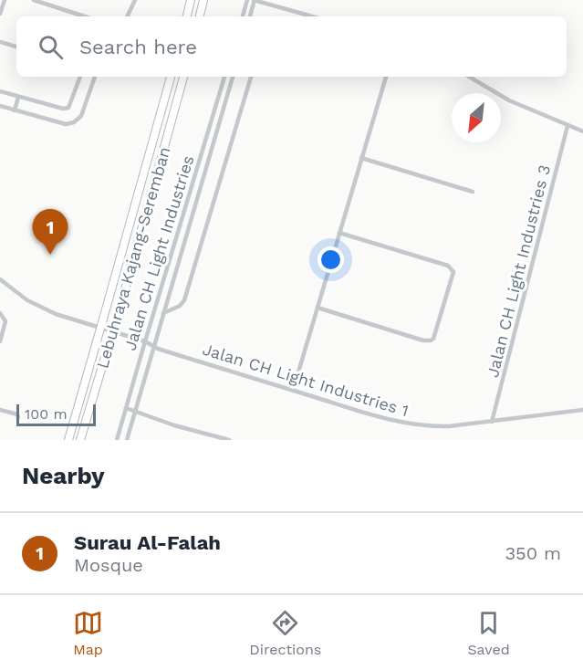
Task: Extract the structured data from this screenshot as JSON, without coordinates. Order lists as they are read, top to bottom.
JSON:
{
  "streets": {
    "highway": ["Lebuhraya Kajang-Seremban"],
    "street": ["Jalan CH Light Industries", "Jalan CH Light Industries 3", "Jalan CH Light Industries 1"]
  },
  "crossings": [
    ["Jalan CH Light Industries", "Jalan CH Light Industries 1"],
    ["Jalan CH Light Industries 3", "Jalan CH Light Industries 1"]
  ],
  "scale_bar": "100 m",
  "north": "bottom left",
  "page": {
    "search": "Search here",
    "pins": "1",
    "scale": "100 m",
    "heading": "Nearby",
    "list": [
      {
        "mark": "1",
        "name": "Surau Al-Falah",
        "note": "Mosque",
        "value": "350 m"
      }
    ],
    "nav": ["Map", "Directions", "Saved"]
  }
}
